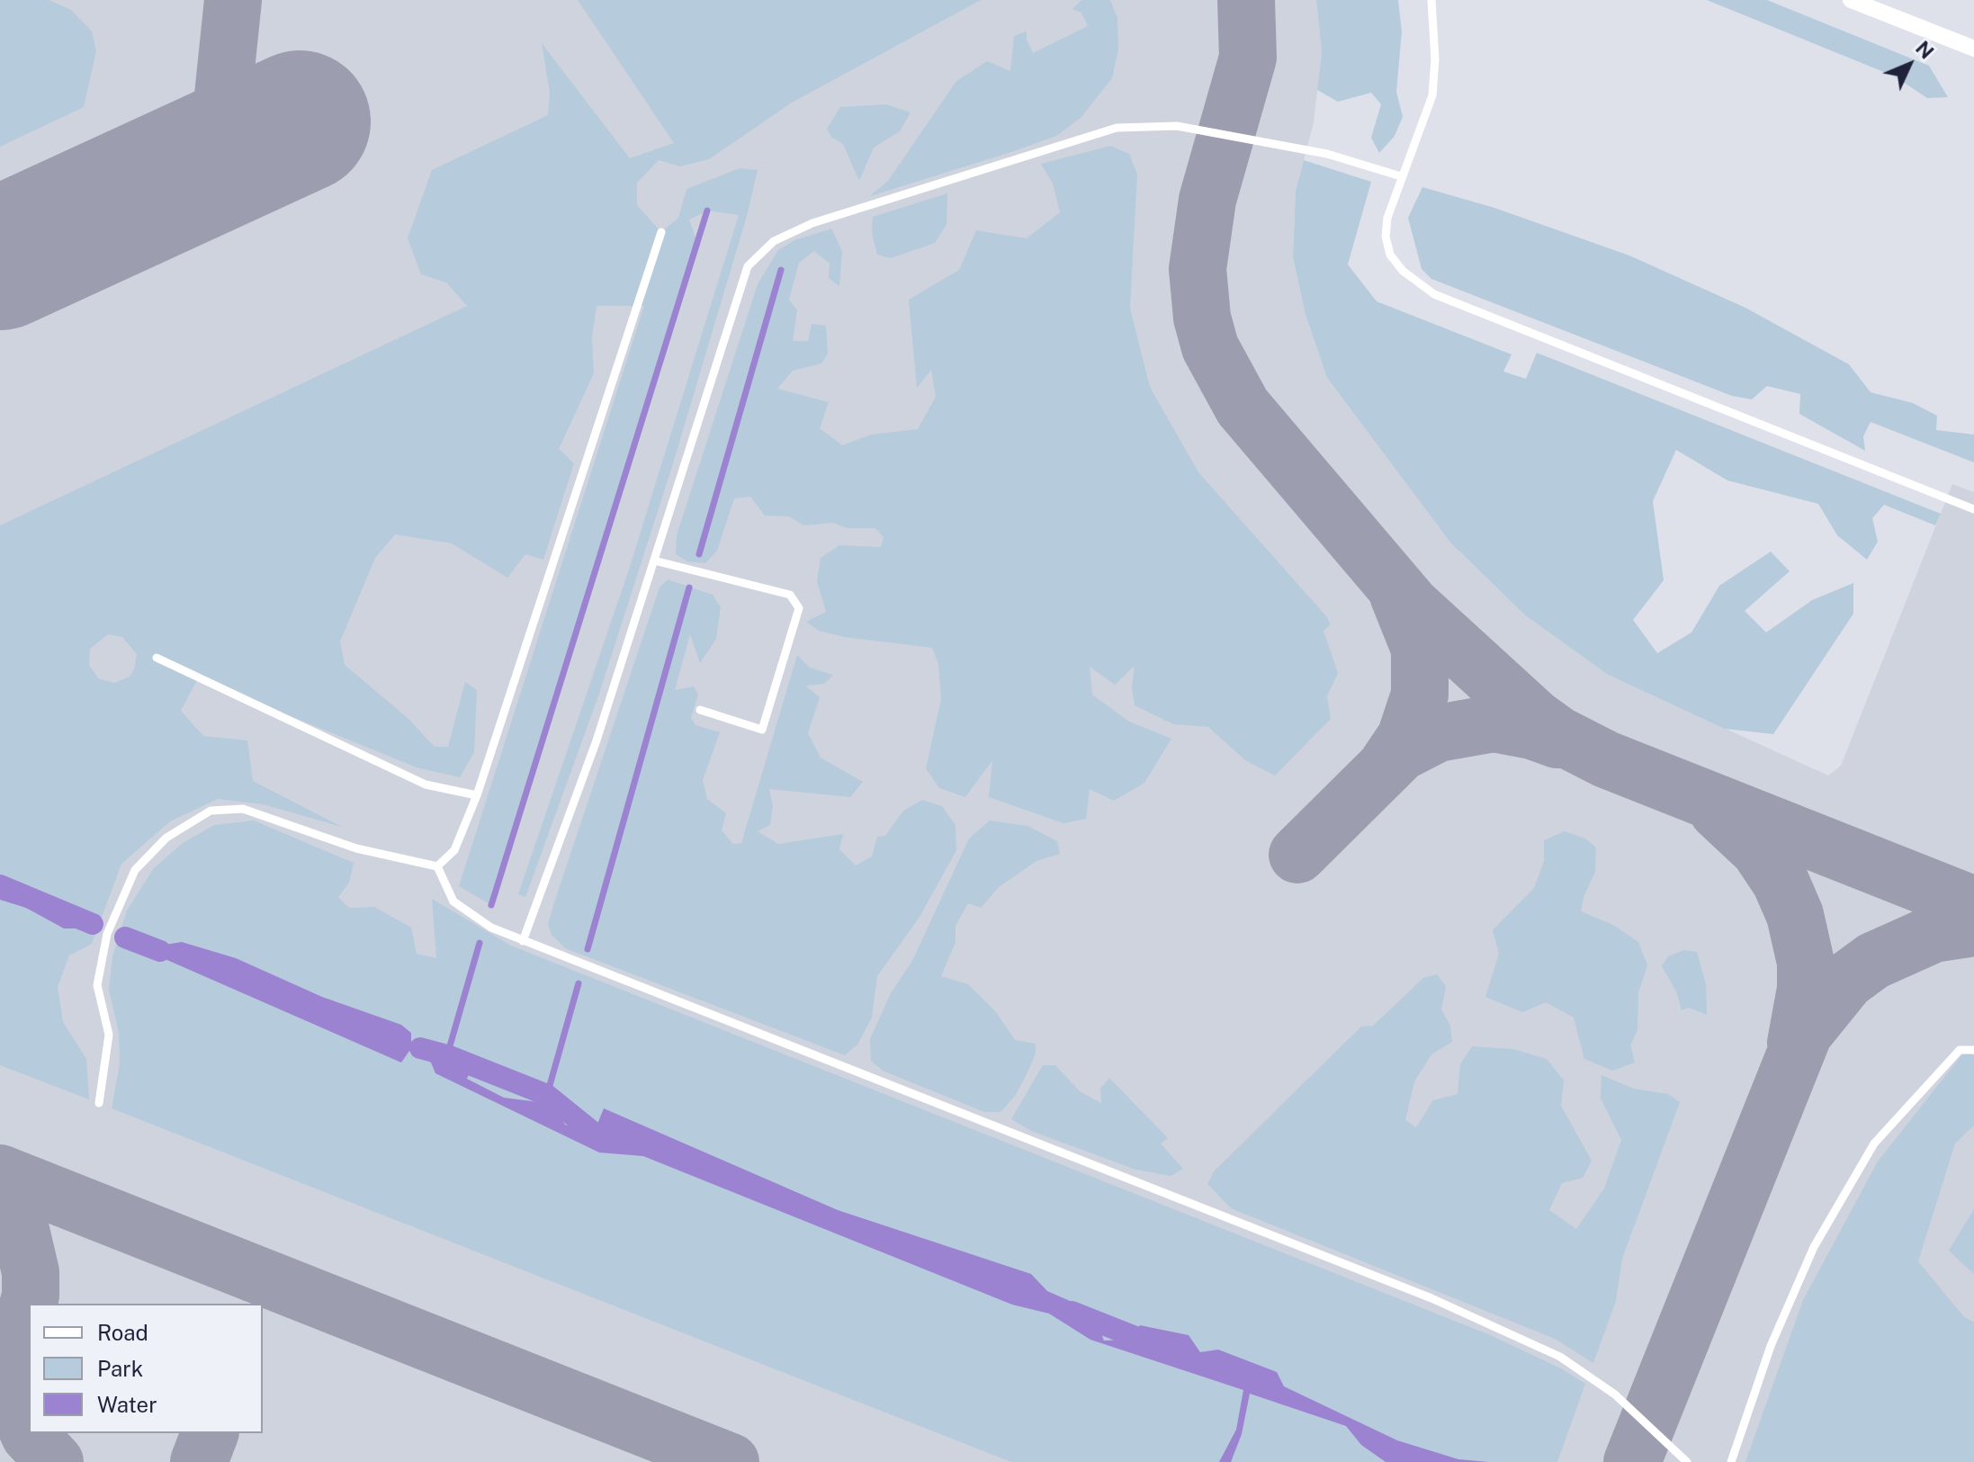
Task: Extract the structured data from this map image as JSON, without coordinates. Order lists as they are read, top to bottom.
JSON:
{
  "legend": ["Road", "Park", "Water"],
  "north": "top right"
}
